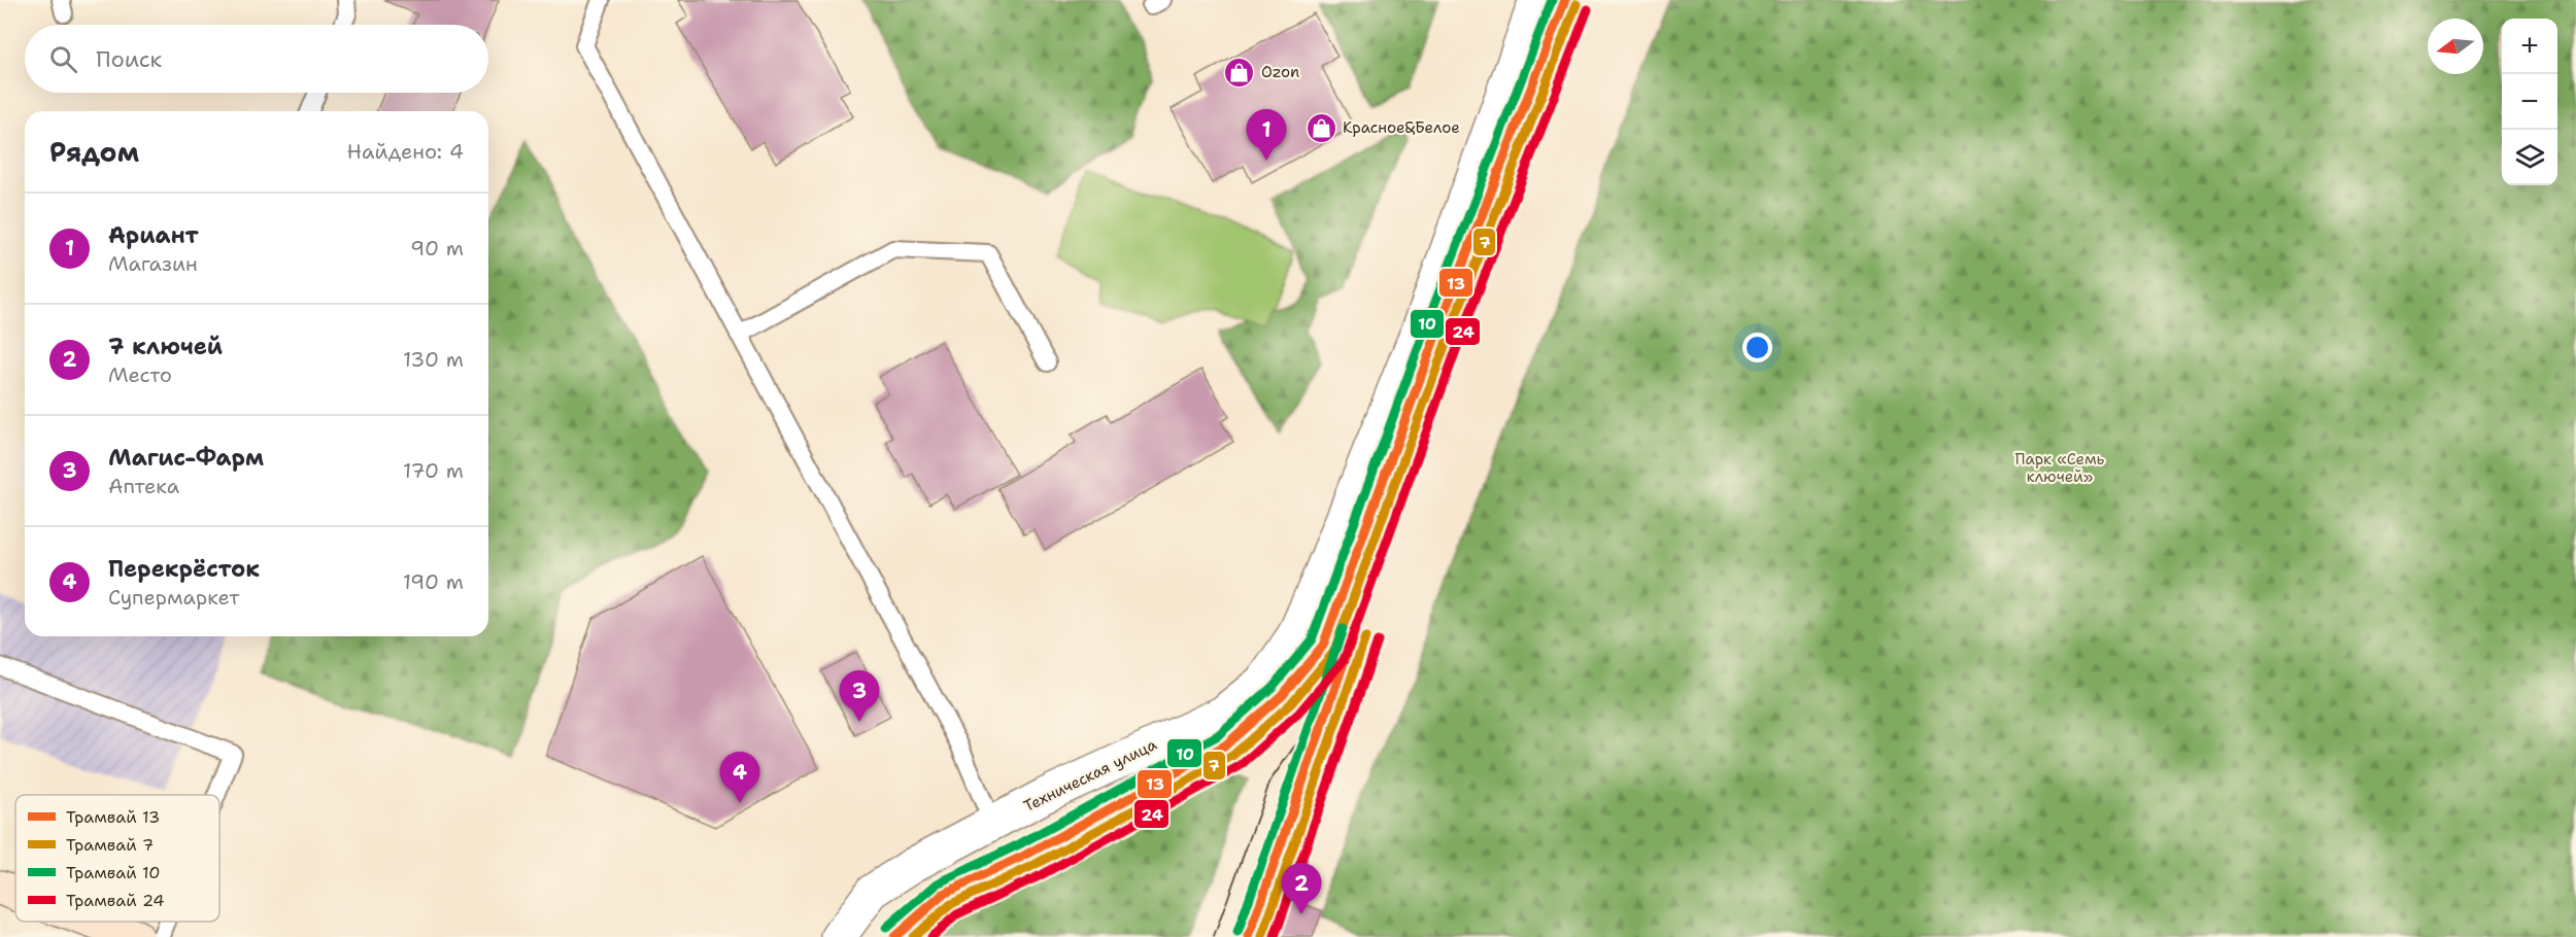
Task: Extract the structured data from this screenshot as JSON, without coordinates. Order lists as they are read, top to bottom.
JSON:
{
  "streets": {
    "street": ["Техническая улица"]
  },
  "parks": ["Парк «Семь ключей»"],
  "places": {
    "shop": ["Ozon", "Красное&Белое"]
  },
  "lines": [
    "tram line 13",
    "tram line 10",
    "tram line 7",
    "tram line 24"
  ],
  "legend": [
    "Трамвай 13",
    "Трамвай 7",
    "Трамвай 10",
    "Трамвай 24"
  ],
  "north": "left",
  "page": {
    "map_buttons": ["+", "−"],
    "search": "Поиск",
    "pins": [
      "1",
      "3",
      "4",
      "2"
    ],
    "heading": ["Рядом", "Найдено: 4"],
    "list": [
      {
        "mark": "1",
        "name": "Ариант",
        "note": "Магазин",
        "value": "90 m"
      },
      {
        "mark": "2",
        "name": "7 ключей",
        "note": "Место",
        "value": "130 m"
      },
      {
        "mark": "3",
        "name": "Магис-Фарм",
        "note": "Аптека",
        "value": "170 m"
      },
      {
        "mark": "4",
        "name": "Перекрёсток",
        "note": "Супермаркет",
        "value": "190 m"
      }
    ]
  }
}
